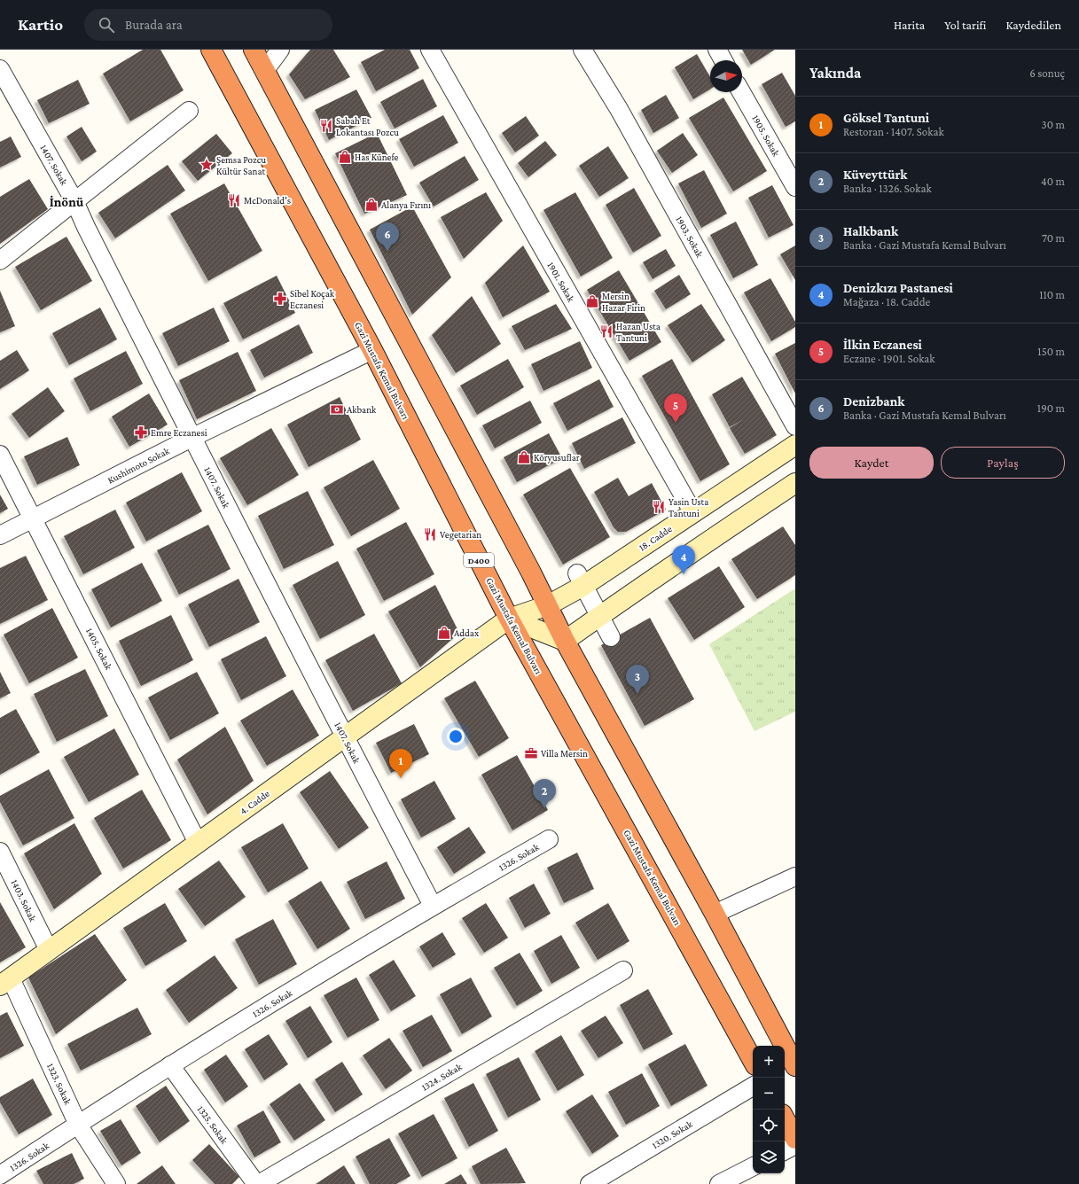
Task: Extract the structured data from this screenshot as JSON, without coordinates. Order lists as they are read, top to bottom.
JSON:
{
  "streets": {
    "highway": ["Gazi Mustafa Kemal Bulvarı", "D400"],
    "street": [
      "1905. Sokak",
      "1407. Sokak",
      "1903. Sokak",
      "1901. Sokak",
      "Kushimoto Sokak",
      "18. Cadde",
      "1405. Sokak",
      "4. Cadde",
      "1326. Sokak",
      "1403. Sokak",
      "1324. Sokak",
      "1323. Sokak",
      "1325. Sokak",
      "1320. Sokak"
    ]
  },
  "crossings": [
    ["1407. Sokak", "Kushimoto Sokak"],
    ["1407. Sokak", "4. Cadde"],
    ["1407. Sokak", "1326. Sokak"],
    ["1901. Sokak", "18. Cadde"],
    ["Gazi Mustafa Kemal Bulvarı", "Kushimoto Sokak"],
    ["Gazi Mustafa Kemal Bulvarı", "18. Cadde"],
    ["Gazi Mustafa Kemal Bulvarı", "4. Cadde"],
    ["Kushimoto Sokak", "1405. Sokak"],
    ["18. Cadde", "4. Cadde"],
    ["1405. Sokak", "4. Cadde"],
    ["4. Cadde", "1403. Sokak"],
    ["4. Cadde", "1323. Sokak"],
    ["1326. Sokak", "1323. Sokak"],
    ["1326. Sokak", "1325. Sokak"]
  ],
  "districts": ["İnönü"],
  "places": {
    "restaurant": [
      "Sabah Et Lokantası Pozcu",
      "McDonald's",
      "Hazan Usta Tantuni",
      "Yasin Usta Tantuni",
      "Vegetarian"
    ],
    "shop": [
      "Has Künefe",
      "Alanya Fırını",
      "Mersin Hazar Firin",
      "Köryusuflar",
      "Addax"
    ],
    "place": ["Şemsa Pozcu Kültür Sanat"],
    "pharmacy": ["Sibel Koçak Eczanesi", "Emre Eczanesi"],
    "bank": ["Akbank"],
    "office": ["Villa Mersin"]
  },
  "north": "right",
  "page": {
    "header": "Kartio",
    "search": "Burada ara",
    "nav": ["Harita", "Yol tarifi", "Kaydedilen"],
    "heading": ["Yakında", "6 sonuç"],
    "list": [
      {
        "mark": "1",
        "name": "Göksel Tantuni",
        "note": "Restoran · 1407. Sokak",
        "value": "30 m"
      },
      {
        "mark": "2",
        "name": "Küveyttürk",
        "note": "Banka · 1326. Sokak",
        "value": "40 m"
      },
      {
        "mark": "3",
        "name": "Halkbank",
        "note": "Banka · Gazi Mustafa Kemal Bulvarı",
        "value": "70 m"
      },
      {
        "mark": "4",
        "name": "Denizkızı Pastanesi",
        "note": "Mağaza · 18. Cadde",
        "value": "110 m"
      },
      {
        "mark": "5",
        "name": "İlkin Eczanesi",
        "note": "Eczane · 1901. Sokak",
        "value": "150 m"
      },
      {
        "mark": "6",
        "name": "Denizbank",
        "note": "Banka · Gazi Mustafa Kemal Bulvarı",
        "value": "190 m"
      }
    ],
    "pins": [
      "6",
      "5",
      "4",
      "3",
      "1",
      "2"
    ],
    "buttons": ["Kaydet", "Paylaş"],
    "map_buttons": ["+", "−"]
  }
}
